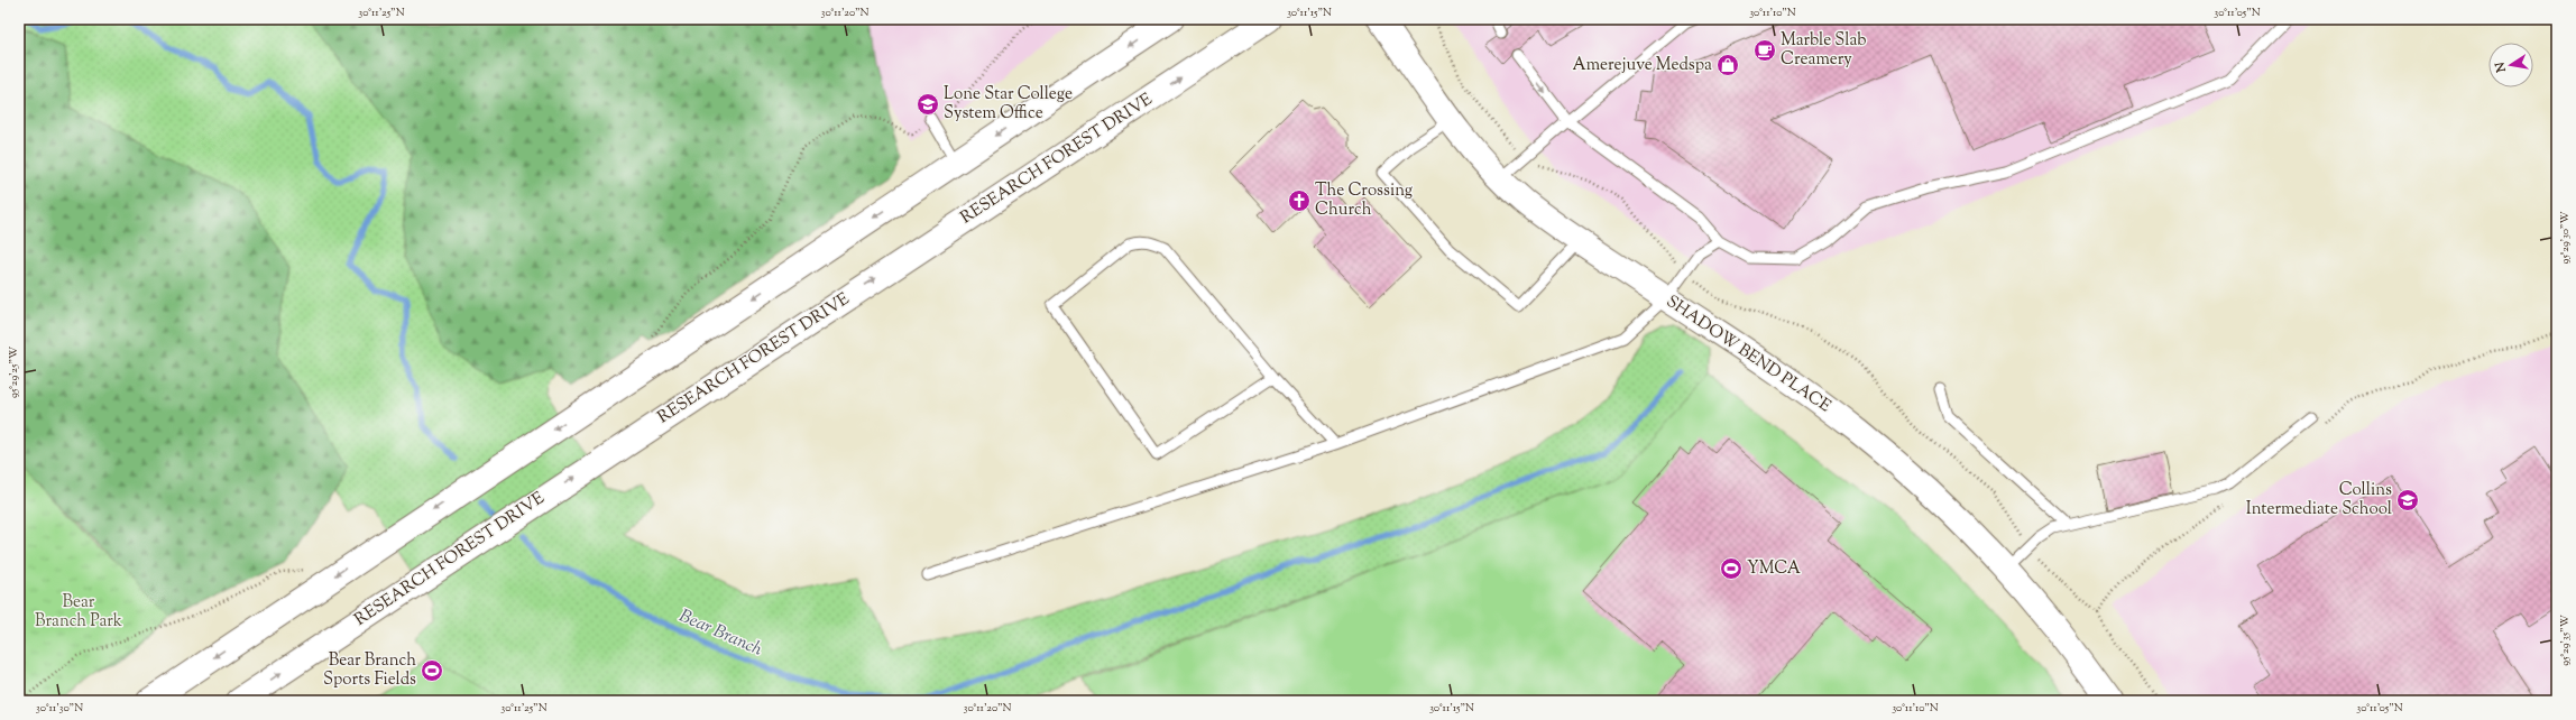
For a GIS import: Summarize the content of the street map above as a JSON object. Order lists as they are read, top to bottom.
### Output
{
  "streets": {
    "main road": ["RESEARCH FOREST DRIVE", "SHADOW BEND PLACE"]
  },
  "water": ["Bear Branch"],
  "parks": ["Bear Branch Park"],
  "places": {
    "cafe": ["Marble Slab Creamery"],
    "shop": ["Amerejuve Medspa"],
    "school or university": ["Lone Star College System Office", "Collins Intermediate School"],
    "church": ["The Crossing Church"],
    "sports": ["YMCA", "Bear Branch Sports Fields"]
  },
  "north": "left",
  "coordinates": [
    "30°11'25\"N",
    "30°11'20\"N",
    "30°11'15\"N",
    "30°11'10\"N",
    "30°11'05\"N",
    "95°29'30\"W",
    "95°29'25\"W",
    "95°29'35\"W",
    "30°11'30\"N"
  ]
}
